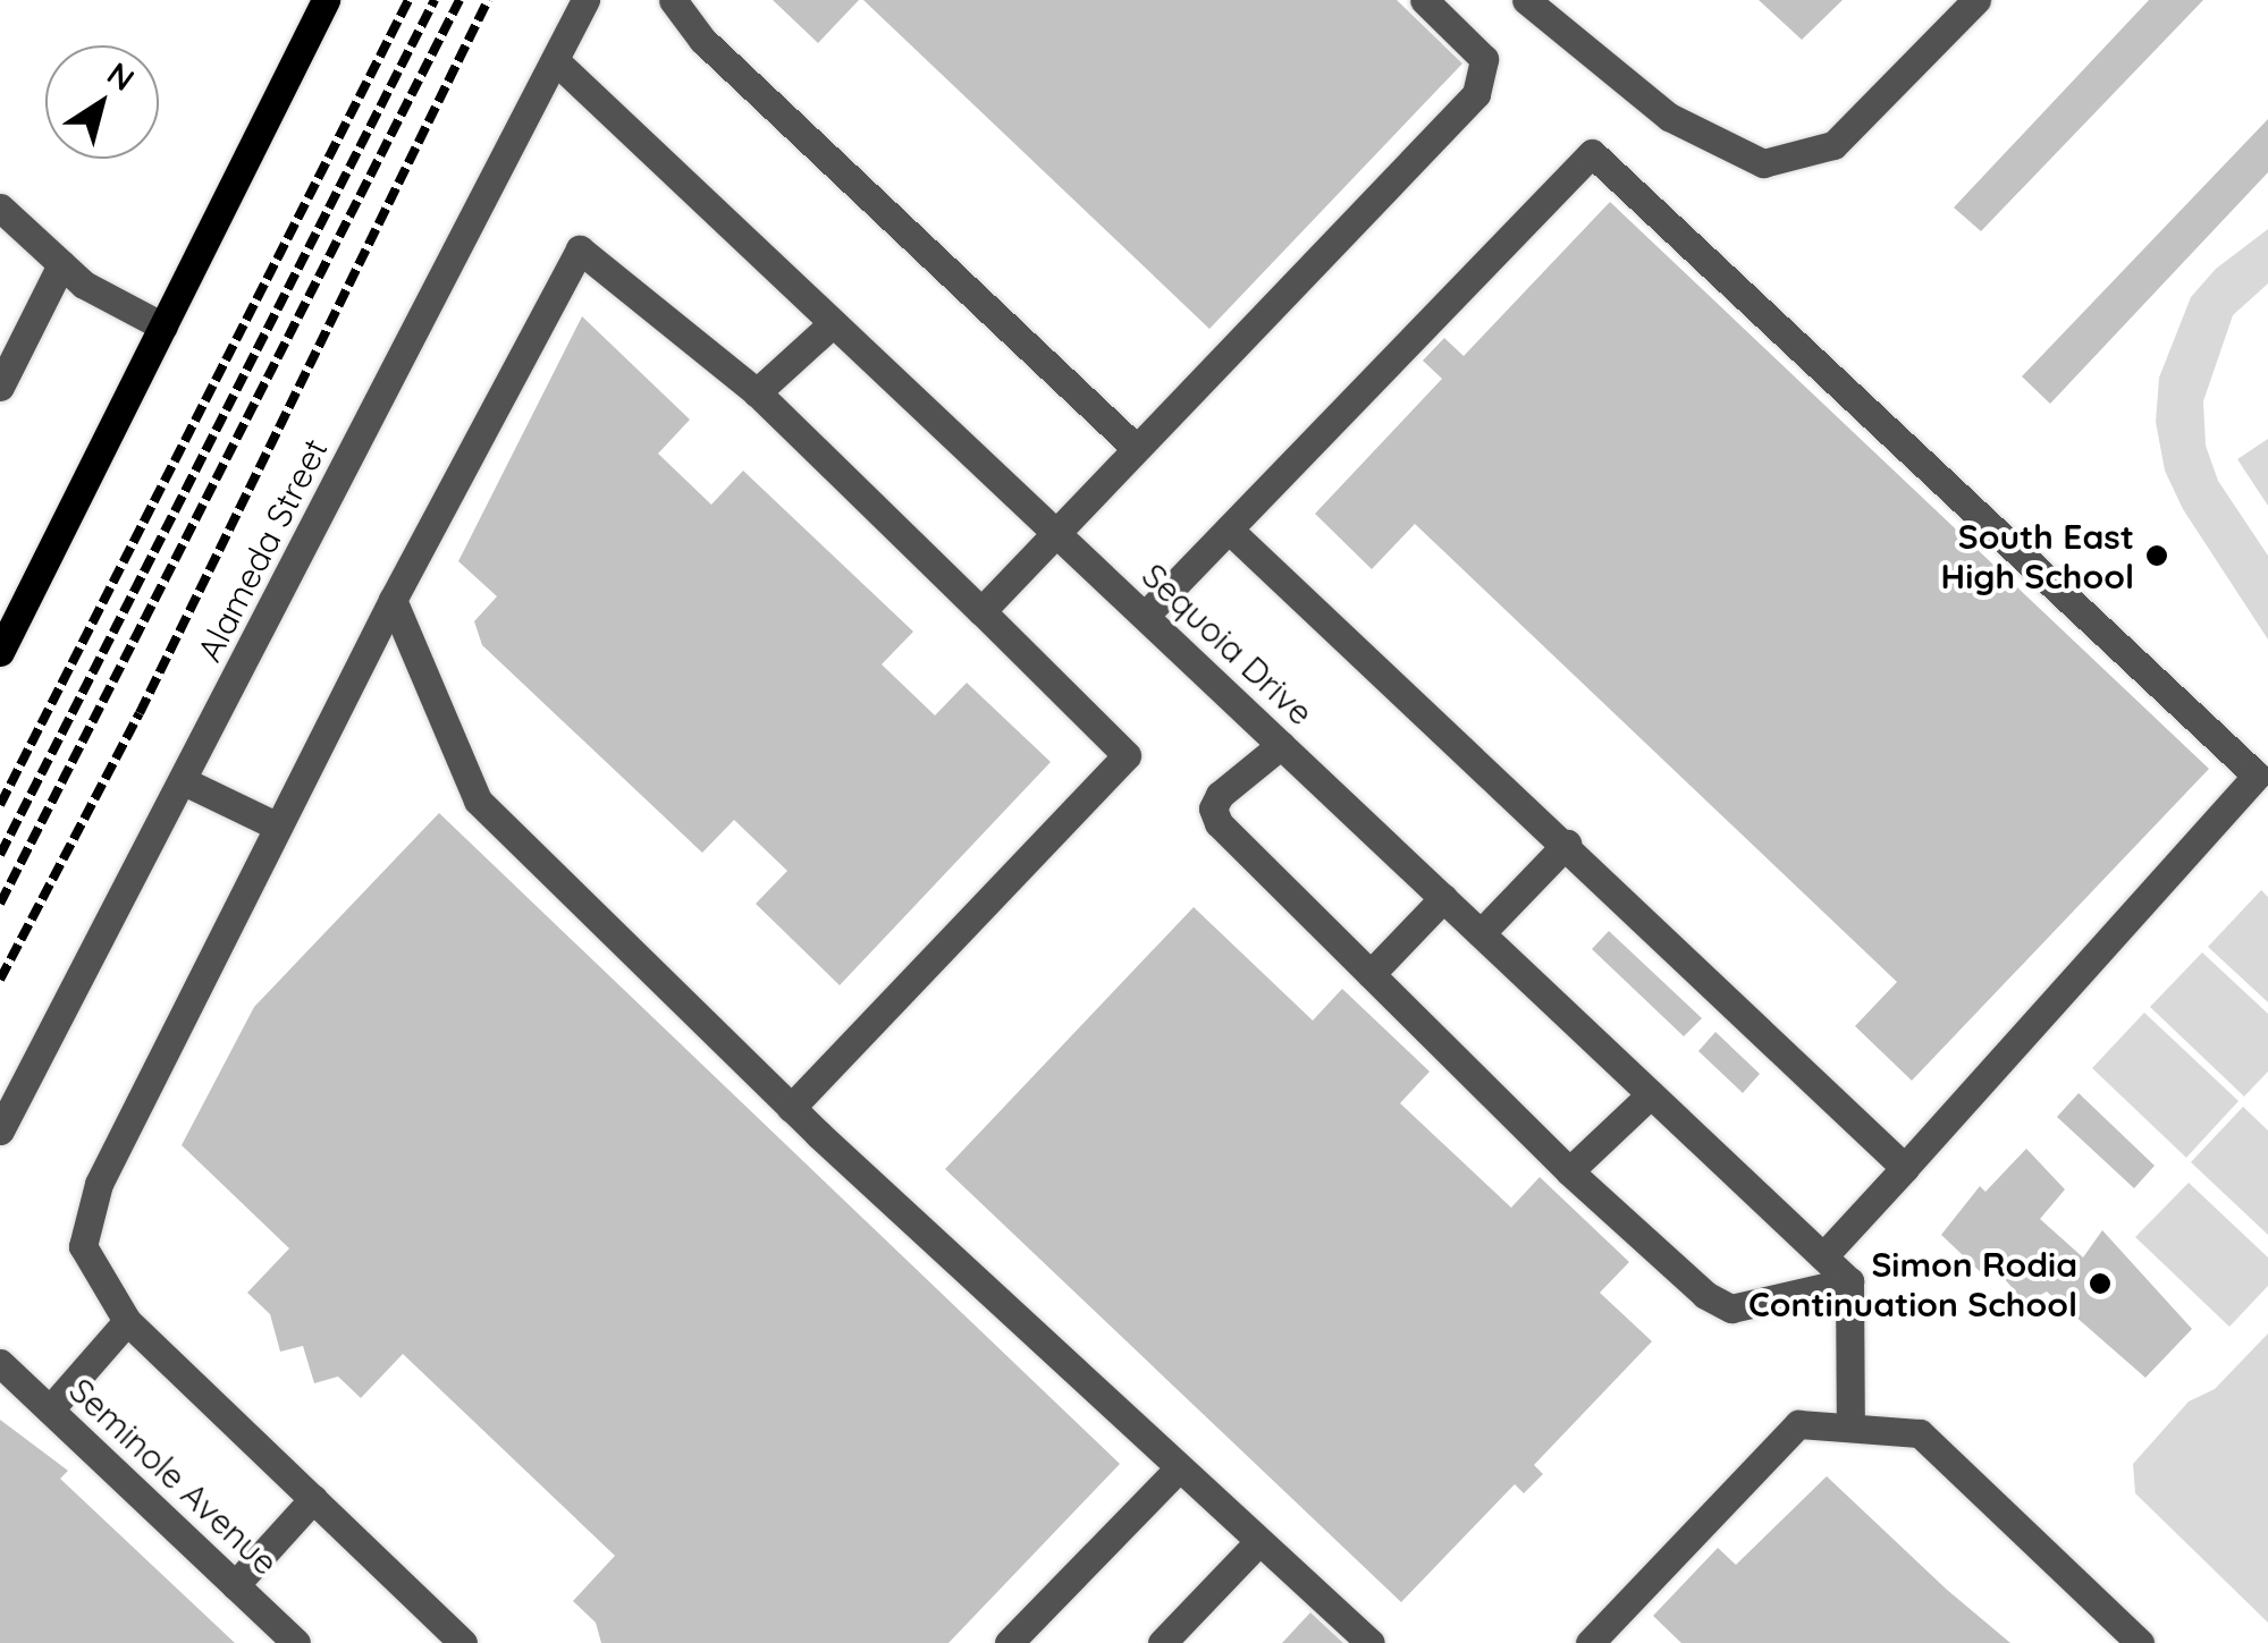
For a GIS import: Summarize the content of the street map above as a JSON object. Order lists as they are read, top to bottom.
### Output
{
  "streets": {
    "street": ["Alameda Street", "Sequoia Drive", "Seminole Avenue"]
  },
  "crossings": [
    ["Alameda Street", "Sequoia Drive"]
  ],
  "places": ["South East High School", "Simon Rodia Continuation School"],
  "north": "top right"
}
